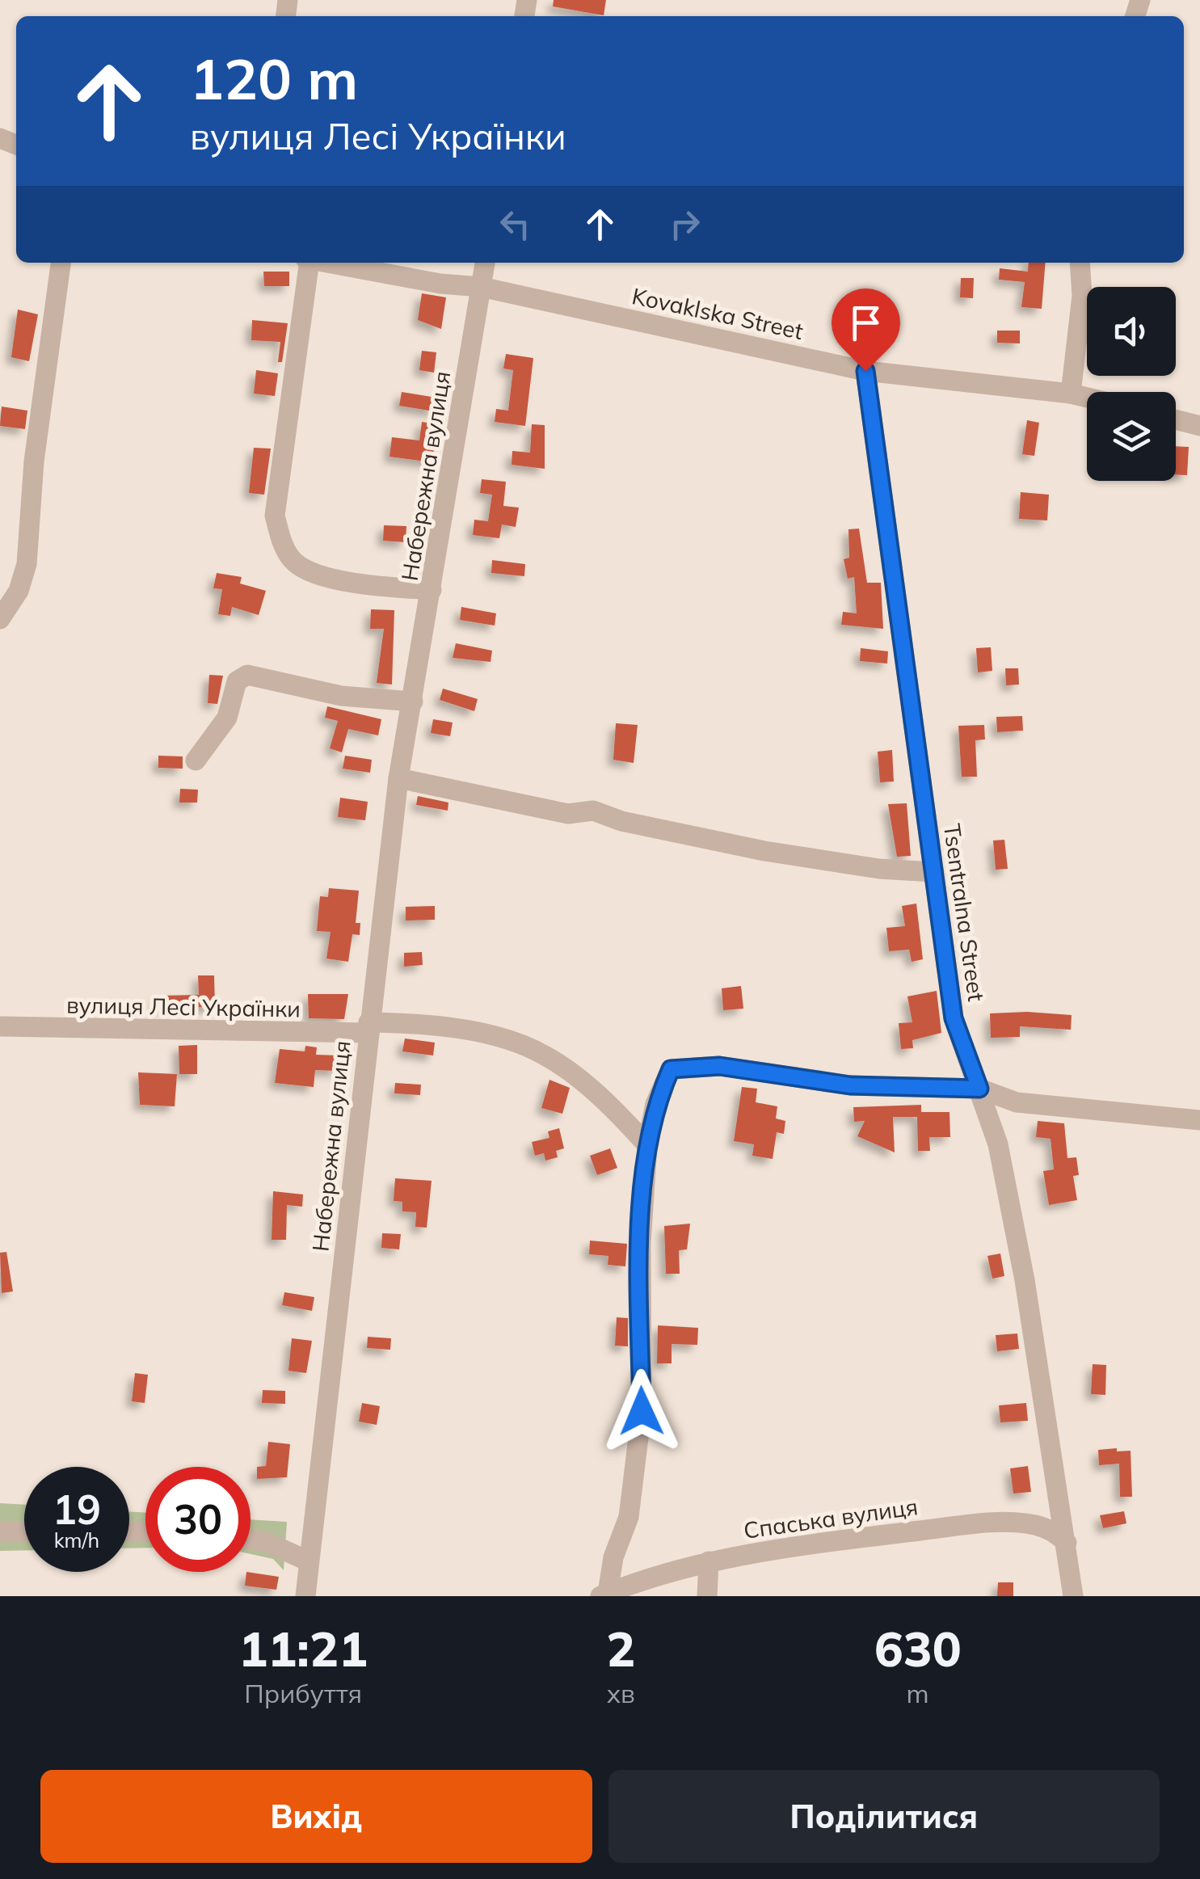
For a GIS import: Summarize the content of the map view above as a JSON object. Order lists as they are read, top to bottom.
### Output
{
  "streets": {
    "street": [
      "Kovaklska Street",
      "Набережна вулиця",
      "Tsentralna Street",
      "вулиця Лесі Українки",
      "Спаська вулиця"
    ]
  },
  "crossings": [
    ["Kovaklska Street", "Набережна вулиця"],
    ["Kovaklska Street", "Tsentralna Street"],
    ["Набережна вулиця", "вулиця Лесі Українки"],
    ["Tsentralna Street", "Спаська вулиця"]
  ],
  "page": {
    "turn": ["120 m", "вулиця Лесі Українки"],
    "speed": "19 km/h",
    "limit": "30",
    "eta": [
      "11:21",
      "Прибуття",
      "2",
      "хв",
      "630",
      "m"
    ],
    "buttons": ["Вихід", "Поділитися"]
  }
}
